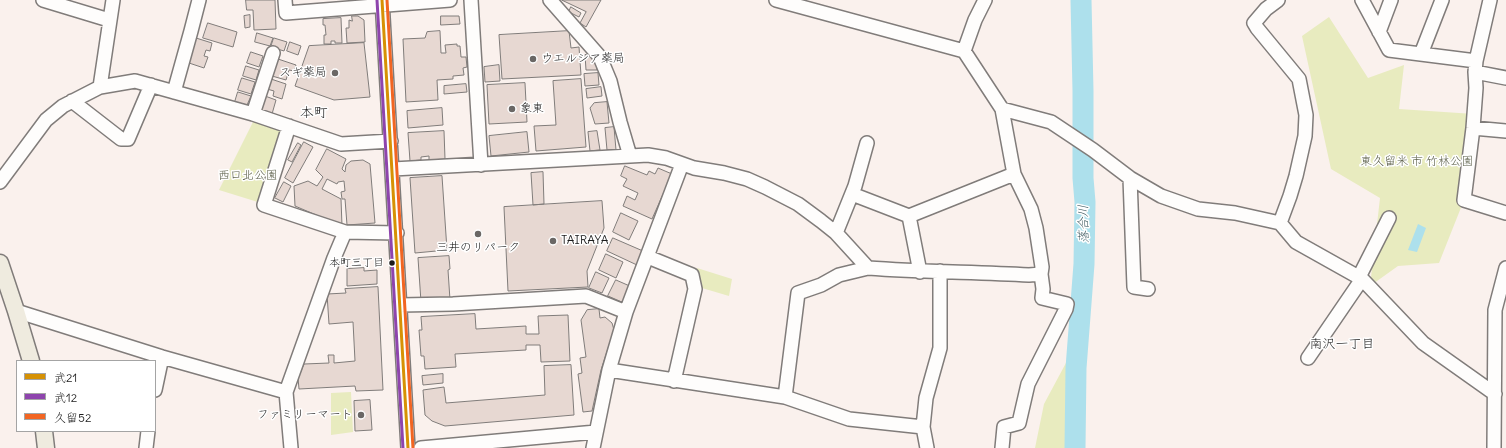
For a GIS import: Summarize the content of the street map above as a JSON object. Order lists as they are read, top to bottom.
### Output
{
  "districts": ["本町", "南沢一丁目"],
  "water": ["落合川"],
  "parks": ["東久留米 市 竹林公園", "西口北公園"],
  "places": [
    "ウエルシア薬局",
    "スギ薬局",
    "象東",
    "三井のリパーク",
    "TAIRAYA",
    "本町三丁目",
    "ファミリーマート"
  ],
  "lines": ["transit line 武21", "transit line 武12", "transit line 久留52"],
  "legend": ["武21", "武12", "久留52"]
}
